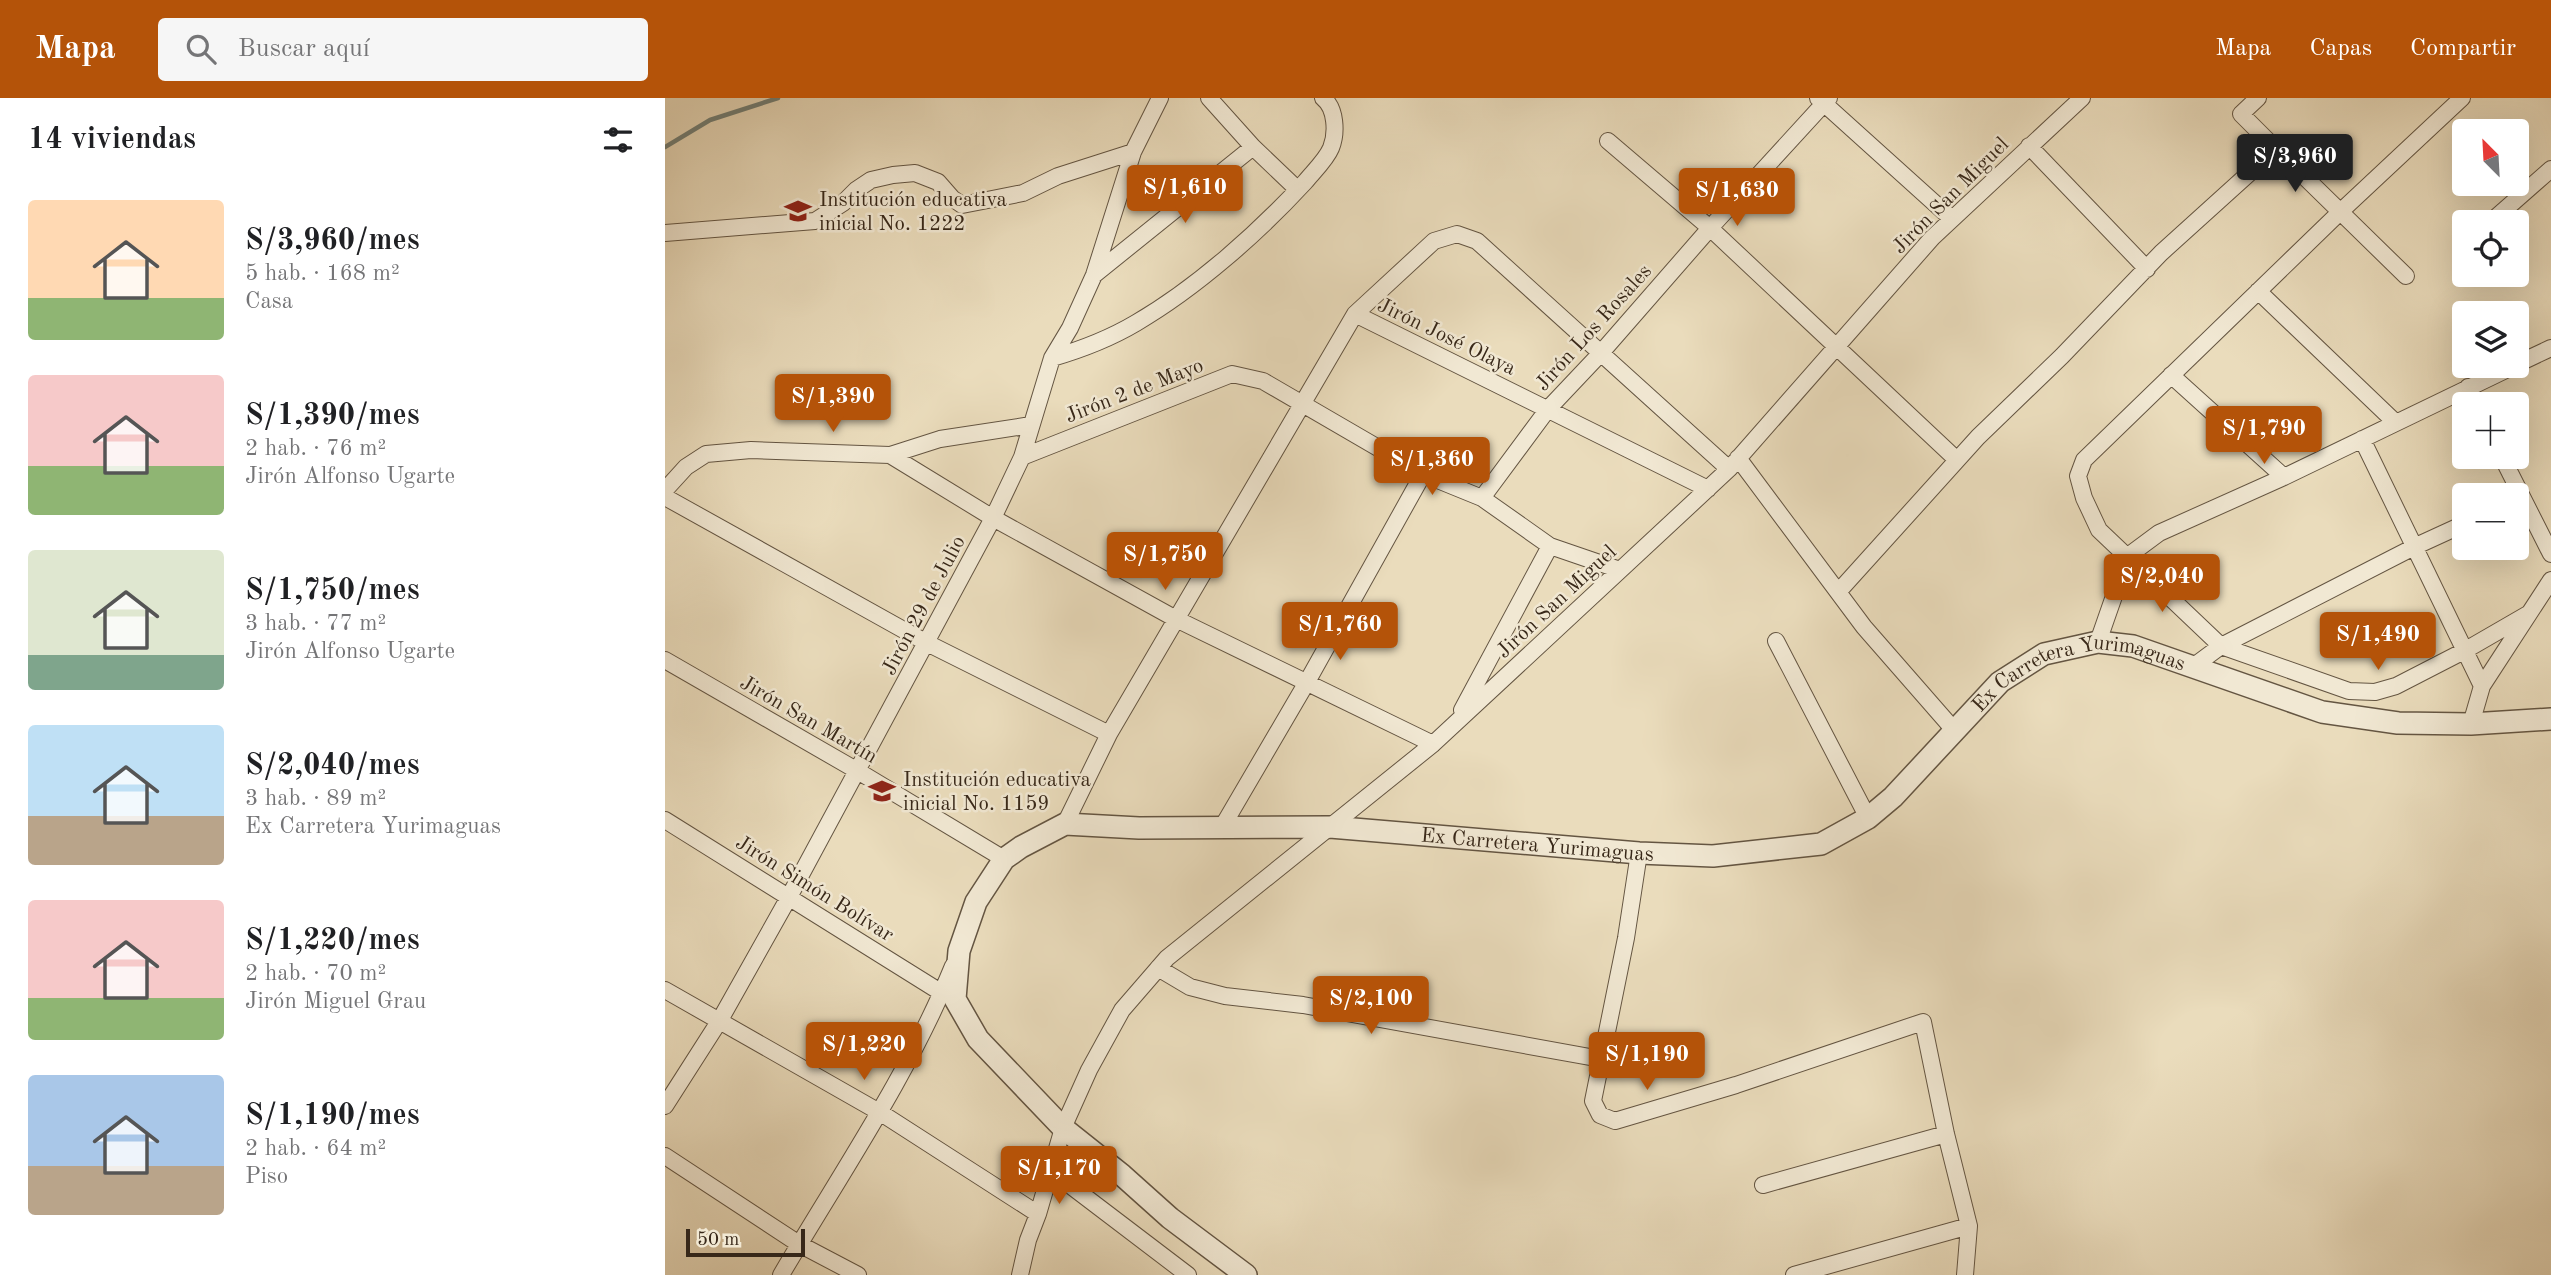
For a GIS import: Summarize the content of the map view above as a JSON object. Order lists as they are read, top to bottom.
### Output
{
  "streets": {
    "street": [
      "Jirón San Miguel",
      "Jirón Los Rosales",
      "Jirón José Olaya",
      "Jirón 2 de Mayo",
      "Jirón 29 de Julio",
      "Ex Carretera Yurimaguas",
      "Jirón San Martín",
      "Jirón Simón Bolívar"
    ]
  },
  "crossings": [
    ["Jirón San Miguel", "Jirón José Olaya"],
    ["Jirón San Miguel", "Jirón 2 de Mayo"],
    ["Jirón San Miguel", "Ex Carretera Yurimaguas"],
    ["Jirón Los Rosales", "Jirón José Olaya"],
    ["Jirón Los Rosales", "Jirón 2 de Mayo"],
    ["Jirón 2 de Mayo", "Jirón 29 de Julio"],
    ["Jirón 29 de Julio", "Jirón San Martín"],
    ["Jirón 29 de Julio", "Jirón Simón Bolívar"]
  ],
  "places": {
    "school or university": ["Institución educativa inicial No. 1222", "Institución educativa inicial No. 1159"]
  },
  "scale_bar": "50 m",
  "north": "top left",
  "page": {
    "header": "Mapa",
    "search": "Buscar aquí",
    "nav": ["Mapa", "Capas", "Compartir"],
    "heading": "14 viviendas",
    "map_buttons": ["+", "−"],
    "price": [
      "S/3,960",
      "S/1,610",
      "S/1,630",
      "S/1,390",
      "S/1,790",
      "S/1,360",
      "S/1,750",
      "S/2,040",
      "S/1,760",
      "S/1,490",
      "S/2,100",
      "S/1,220",
      "S/1,190",
      "S/1,170"
    ],
    "list": [
      {
        "name": "S/3,960/mes",
        "note": "5 hab. · 168 m² · Casa"
      },
      {
        "name": "S/1,390/mes",
        "note": "2 hab. · 76 m² · Jirón Alfonso Ugarte"
      },
      {
        "name": "S/1,750/mes",
        "note": "3 hab. · 77 m² · Jirón Alfonso Ugarte"
      },
      {
        "name": "S/2,040/mes",
        "note": "3 hab. · 89 m² · Ex Carretera Yurimaguas"
      },
      {
        "name": "S/1,220/mes",
        "note": "2 hab. · 70 m² · Jirón Miguel Grau"
      },
      {
        "name": "S/1,190/mes",
        "note": "2 hab. · 64 m² · Piso"
      }
    ],
    "scale": "50 m"
  }
}
